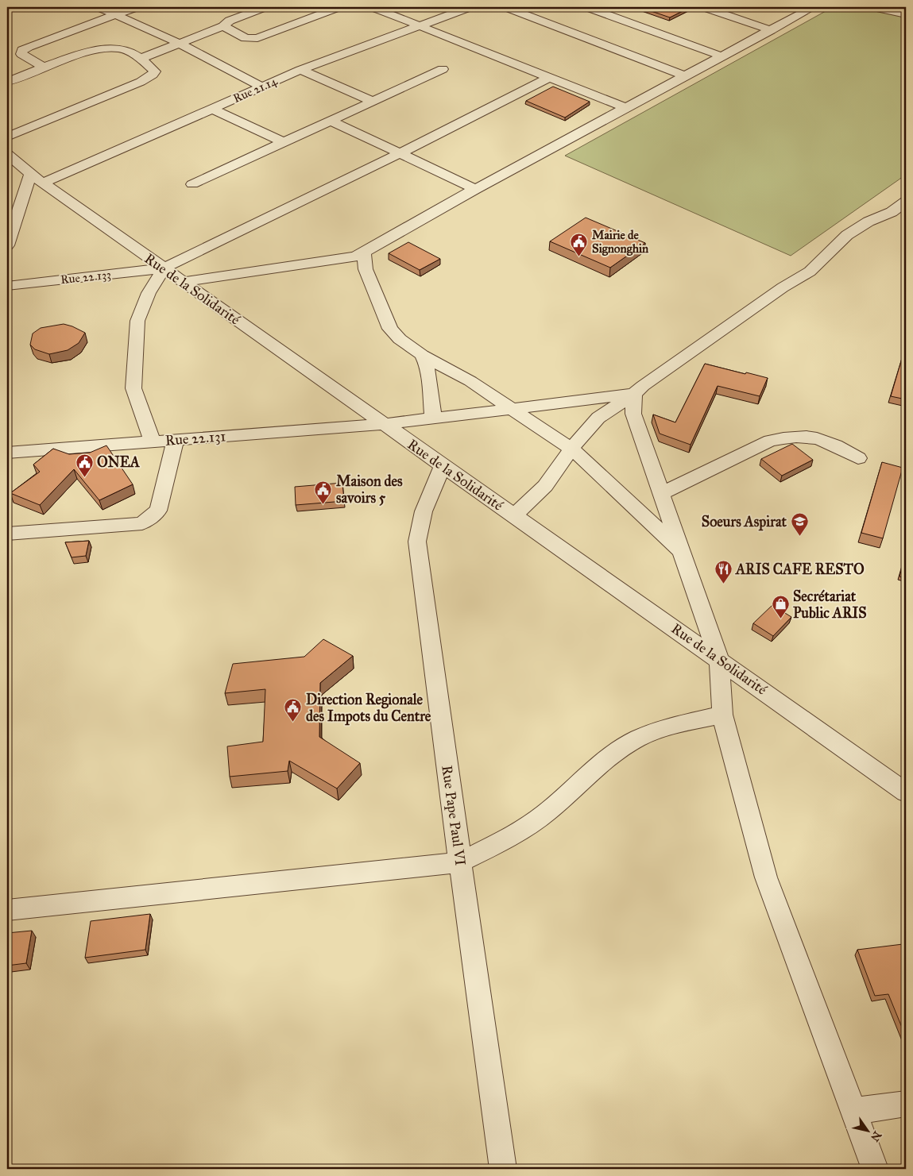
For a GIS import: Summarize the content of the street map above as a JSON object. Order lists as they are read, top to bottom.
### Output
{
  "streets": {
    "street": [
      "Rue 21.14",
      "Rue 22.133",
      "Rue de la Solidarité",
      "Rue 22.131",
      "Rue Pape Paul VI"
    ]
  },
  "crossings": [
    ["Rue 21.14", "Rue de la Solidarité"],
    ["Rue 22.133", "Rue de la Solidarité"],
    ["Rue de la Solidarité", "Rue 22.131"],
    ["Rue de la Solidarité", "Rue Pape Paul VI"]
  ],
  "places": {
    "public building": [
      "Mairie de Signonghin",
      "ONEA",
      "Maison des savoirs 5",
      "Direction Regionale des Impots du Centre"
    ],
    "school or university": ["Soeurs Aspirat"],
    "restaurant": ["ARIS CAFE RESTO"],
    "shop": ["Secrétariat Public ARIS"]
  },
  "north": "bottom right"
}
